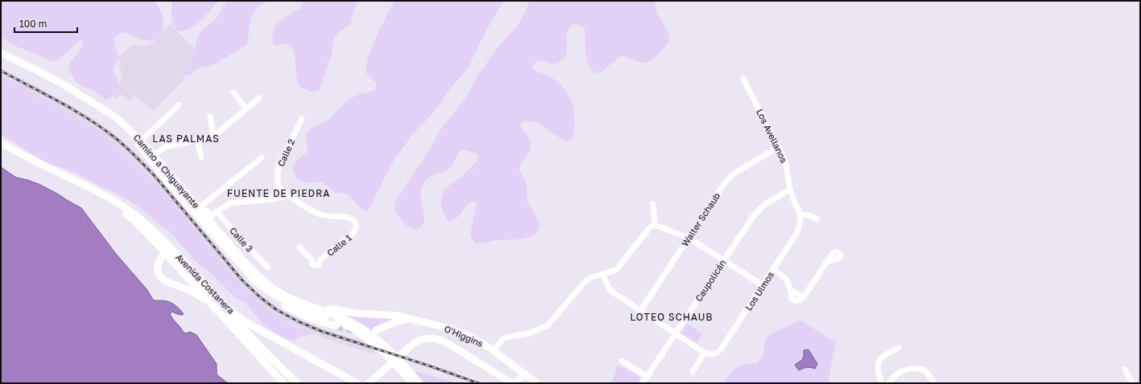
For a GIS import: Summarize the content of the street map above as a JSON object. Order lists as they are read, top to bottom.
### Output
{
  "streets": {
    "main road": ["Camino a Chiguayante", "Avenida Costanera", "O'Higgins"],
    "street": [
      "Los Avellanos",
      "Calle 2",
      "Walter Schaub",
      "Calle 3",
      "Calle 1",
      "Caupolicán",
      "Los Ulmos"
    ]
  },
  "crossings": [
    ["Los Avellanos", "Walter Schaub"],
    ["Los Avellanos", "Caupolicán"],
    ["Los Avellanos", "Los Ulmos"],
    ["Camino a Chiguayante", "O'Higgins"]
  ],
  "districts": ["LAS PALMAS", "FUENTE DE PIEDRA", "LOTEO SCHAUB"],
  "scale_bar": "100 m"
}
